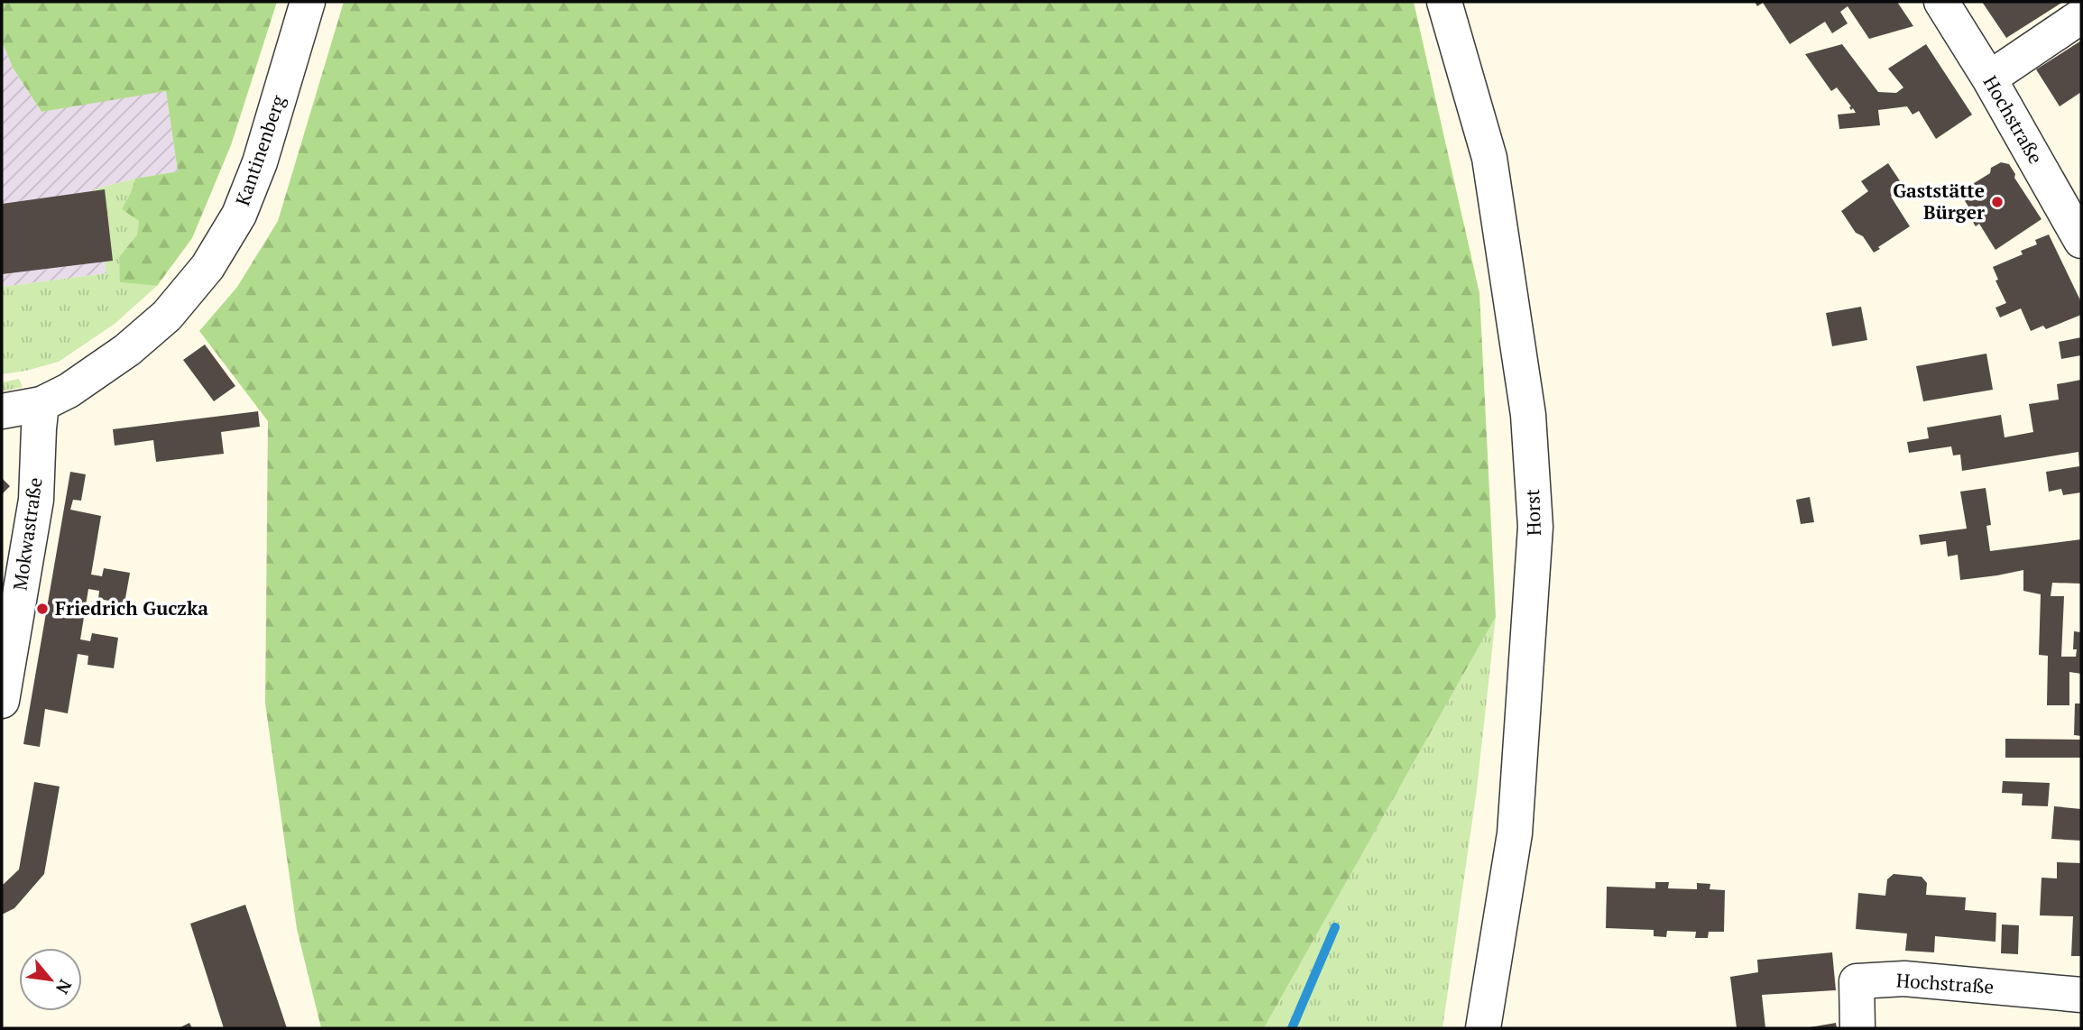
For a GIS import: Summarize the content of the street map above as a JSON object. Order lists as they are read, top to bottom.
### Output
{
  "streets": {
    "street": [
      "Hochstraße",
      "Kantinenberg",
      "Horst",
      "Mokwastraße"
    ]
  },
  "crossings": [
    ["Kantinenberg", "Mokwastraße"]
  ],
  "places": ["Gaststätte Bürger", "Friedrich Guczka"],
  "north": "bottom right"
}
